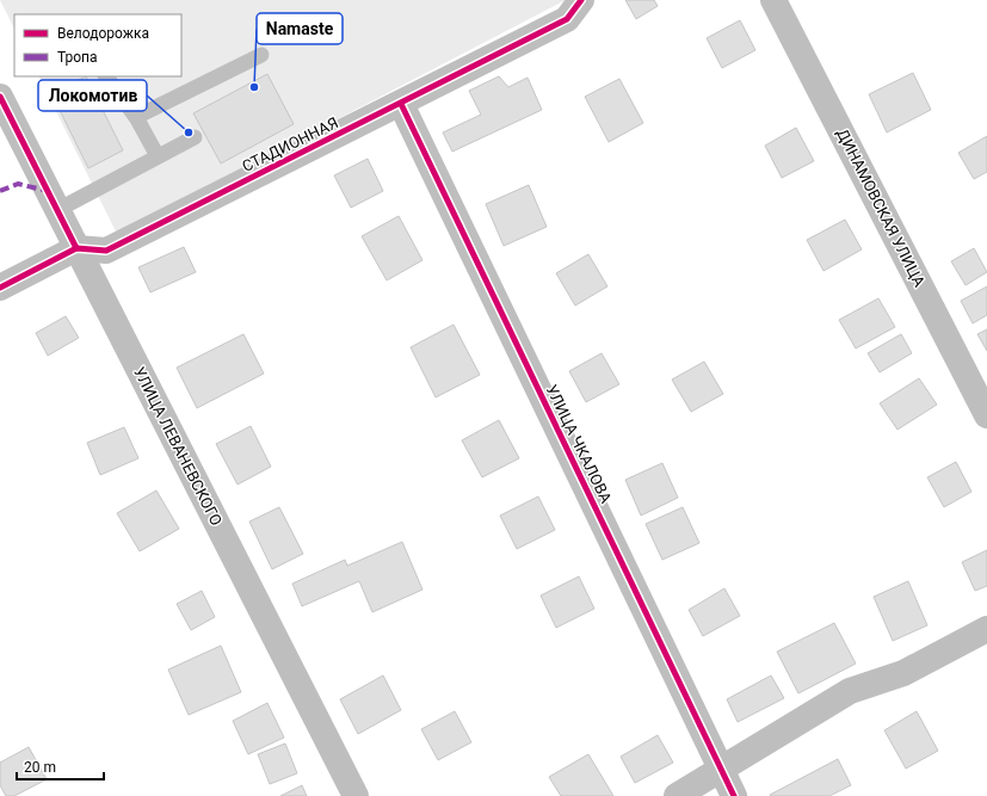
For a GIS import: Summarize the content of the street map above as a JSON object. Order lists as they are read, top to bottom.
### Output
{
  "streets": {
    "street": [
      "СТАДИОННАЯ",
      "ДИНАМОВСКАЯ УЛИЦА",
      "УЛИЦА ЧКАЛОВА",
      "УЛИЦА ЛЕВАНЕВСКОГО"
    ]
  },
  "crossings": [
    ["СТАДИОННАЯ", "УЛИЦА ЧКАЛОВА"],
    ["СТАДИОННАЯ", "УЛИЦА ЛЕВАНЕВСКОГО"]
  ],
  "places": ["Namaste", "Локомотив"],
  "legend": ["Велодорожка", "Тропа"],
  "scale_bar": "20 m"
}
